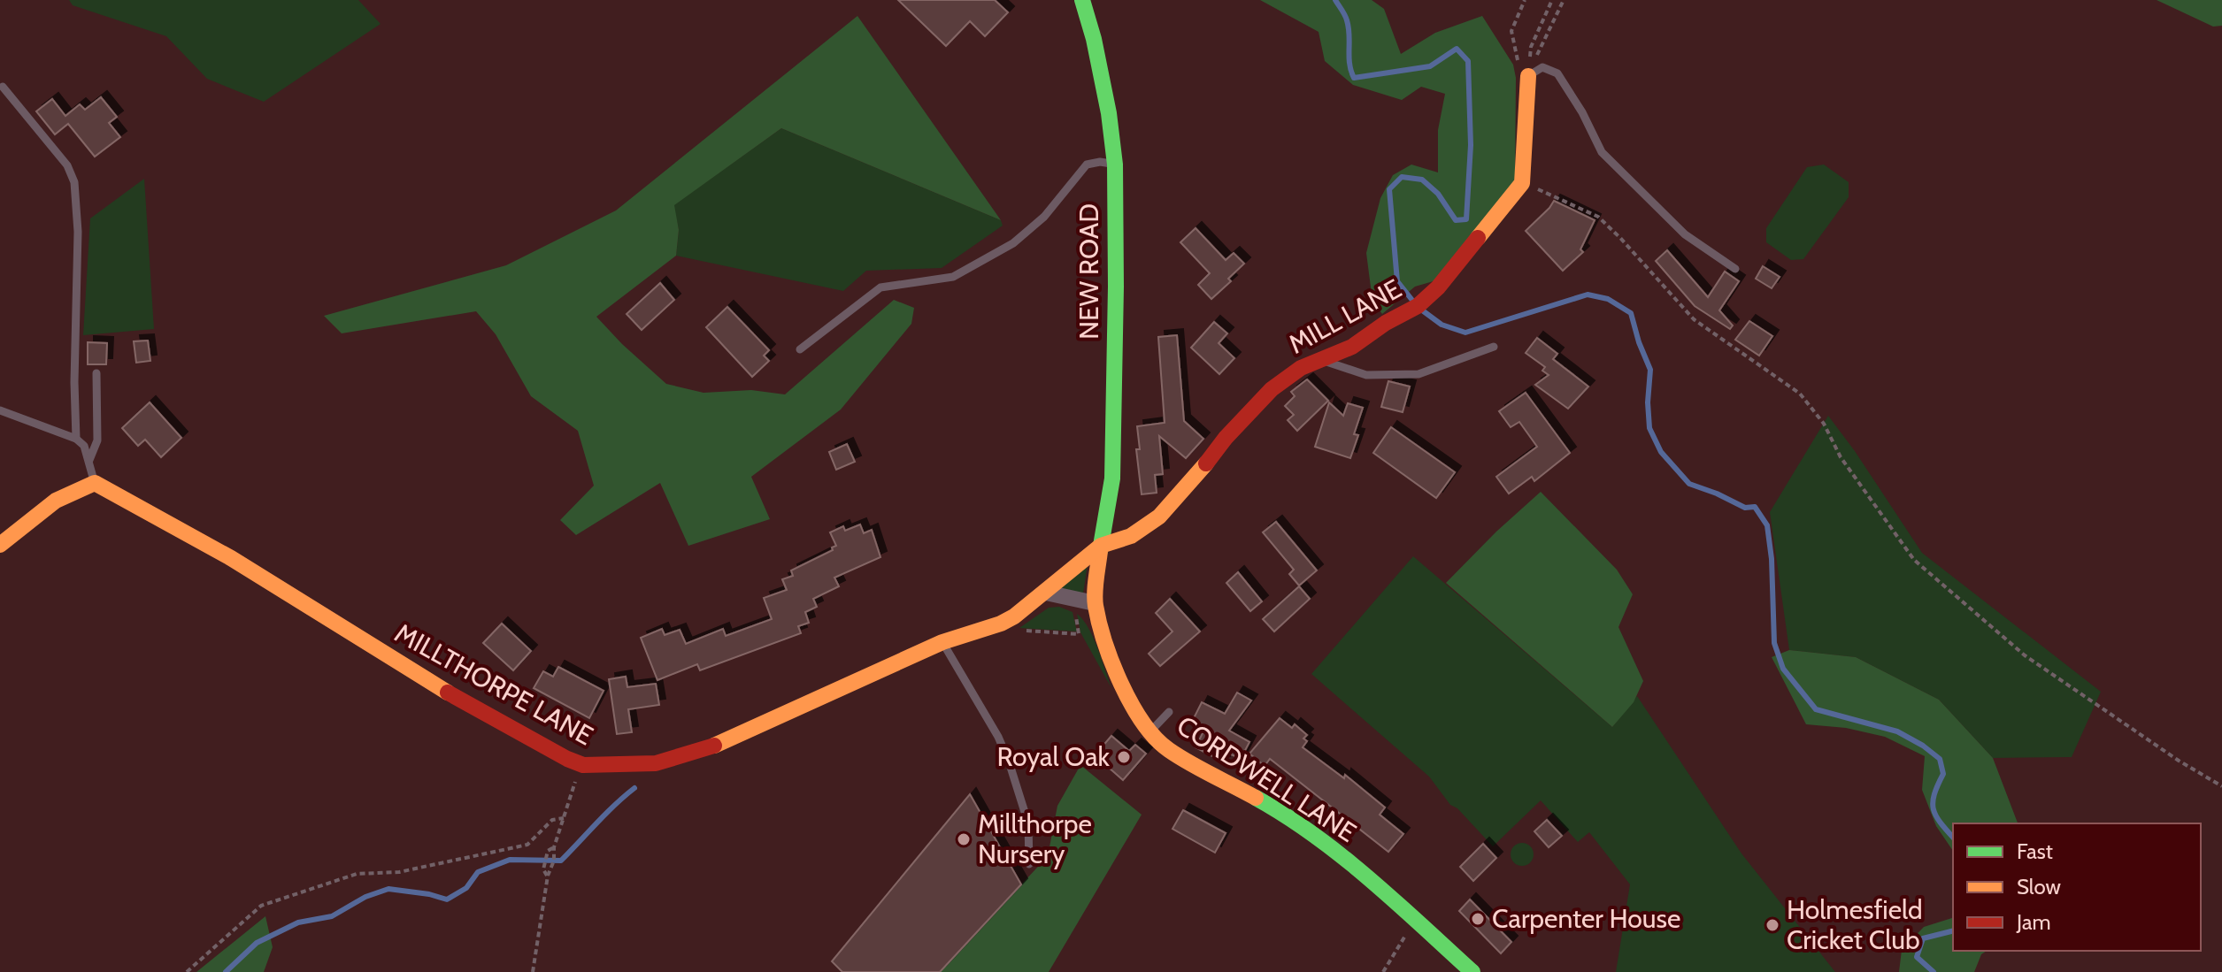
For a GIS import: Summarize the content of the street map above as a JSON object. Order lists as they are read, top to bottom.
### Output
{
  "streets": {
    "street": [
      "NEW ROAD",
      "MILL LANE",
      "MILLTHORPE LANE",
      "CORDWELL LANE"
    ]
  },
  "crossings": [
    ["NEW ROAD", "MILL LANE"],
    ["NEW ROAD", "MILLTHORPE LANE"],
    ["NEW ROAD", "CORDWELL LANE"],
    ["MILL LANE", "MILLTHORPE LANE"],
    ["MILL LANE", "CORDWELL LANE"],
    ["MILLTHORPE LANE", "CORDWELL LANE"]
  ],
  "places": [
    "Royal Oak",
    "Millthorpe Nursery",
    "Carpenter House",
    "Holmesfield Cricket Club"
  ],
  "legend": ["Fast", "Slow", "Jam"]
}
